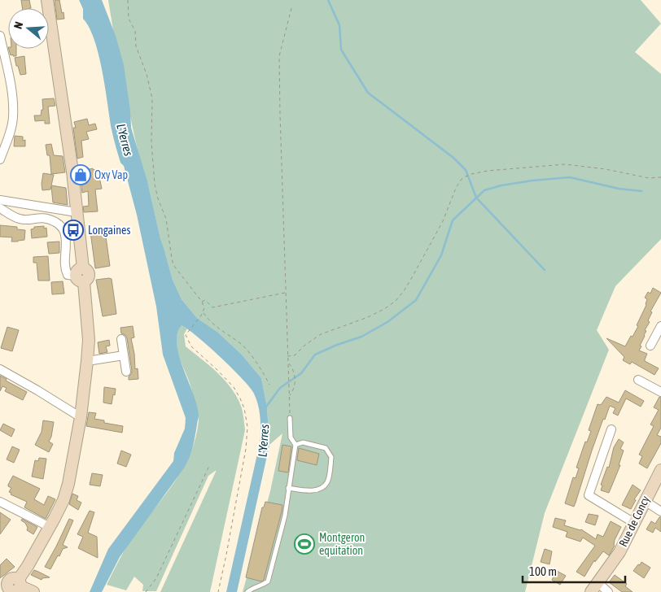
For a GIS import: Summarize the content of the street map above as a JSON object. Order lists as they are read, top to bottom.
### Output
{
  "streets": {
    "street": ["Rue de Concy"]
  },
  "water": ["L'Yerres"],
  "places": {
    "shop": ["Oxy Vap"],
    "bus stop": ["Longaines"],
    "sports": ["Montgeron equitation"]
  },
  "scale_bar": "100 m",
  "north": "left"
}
